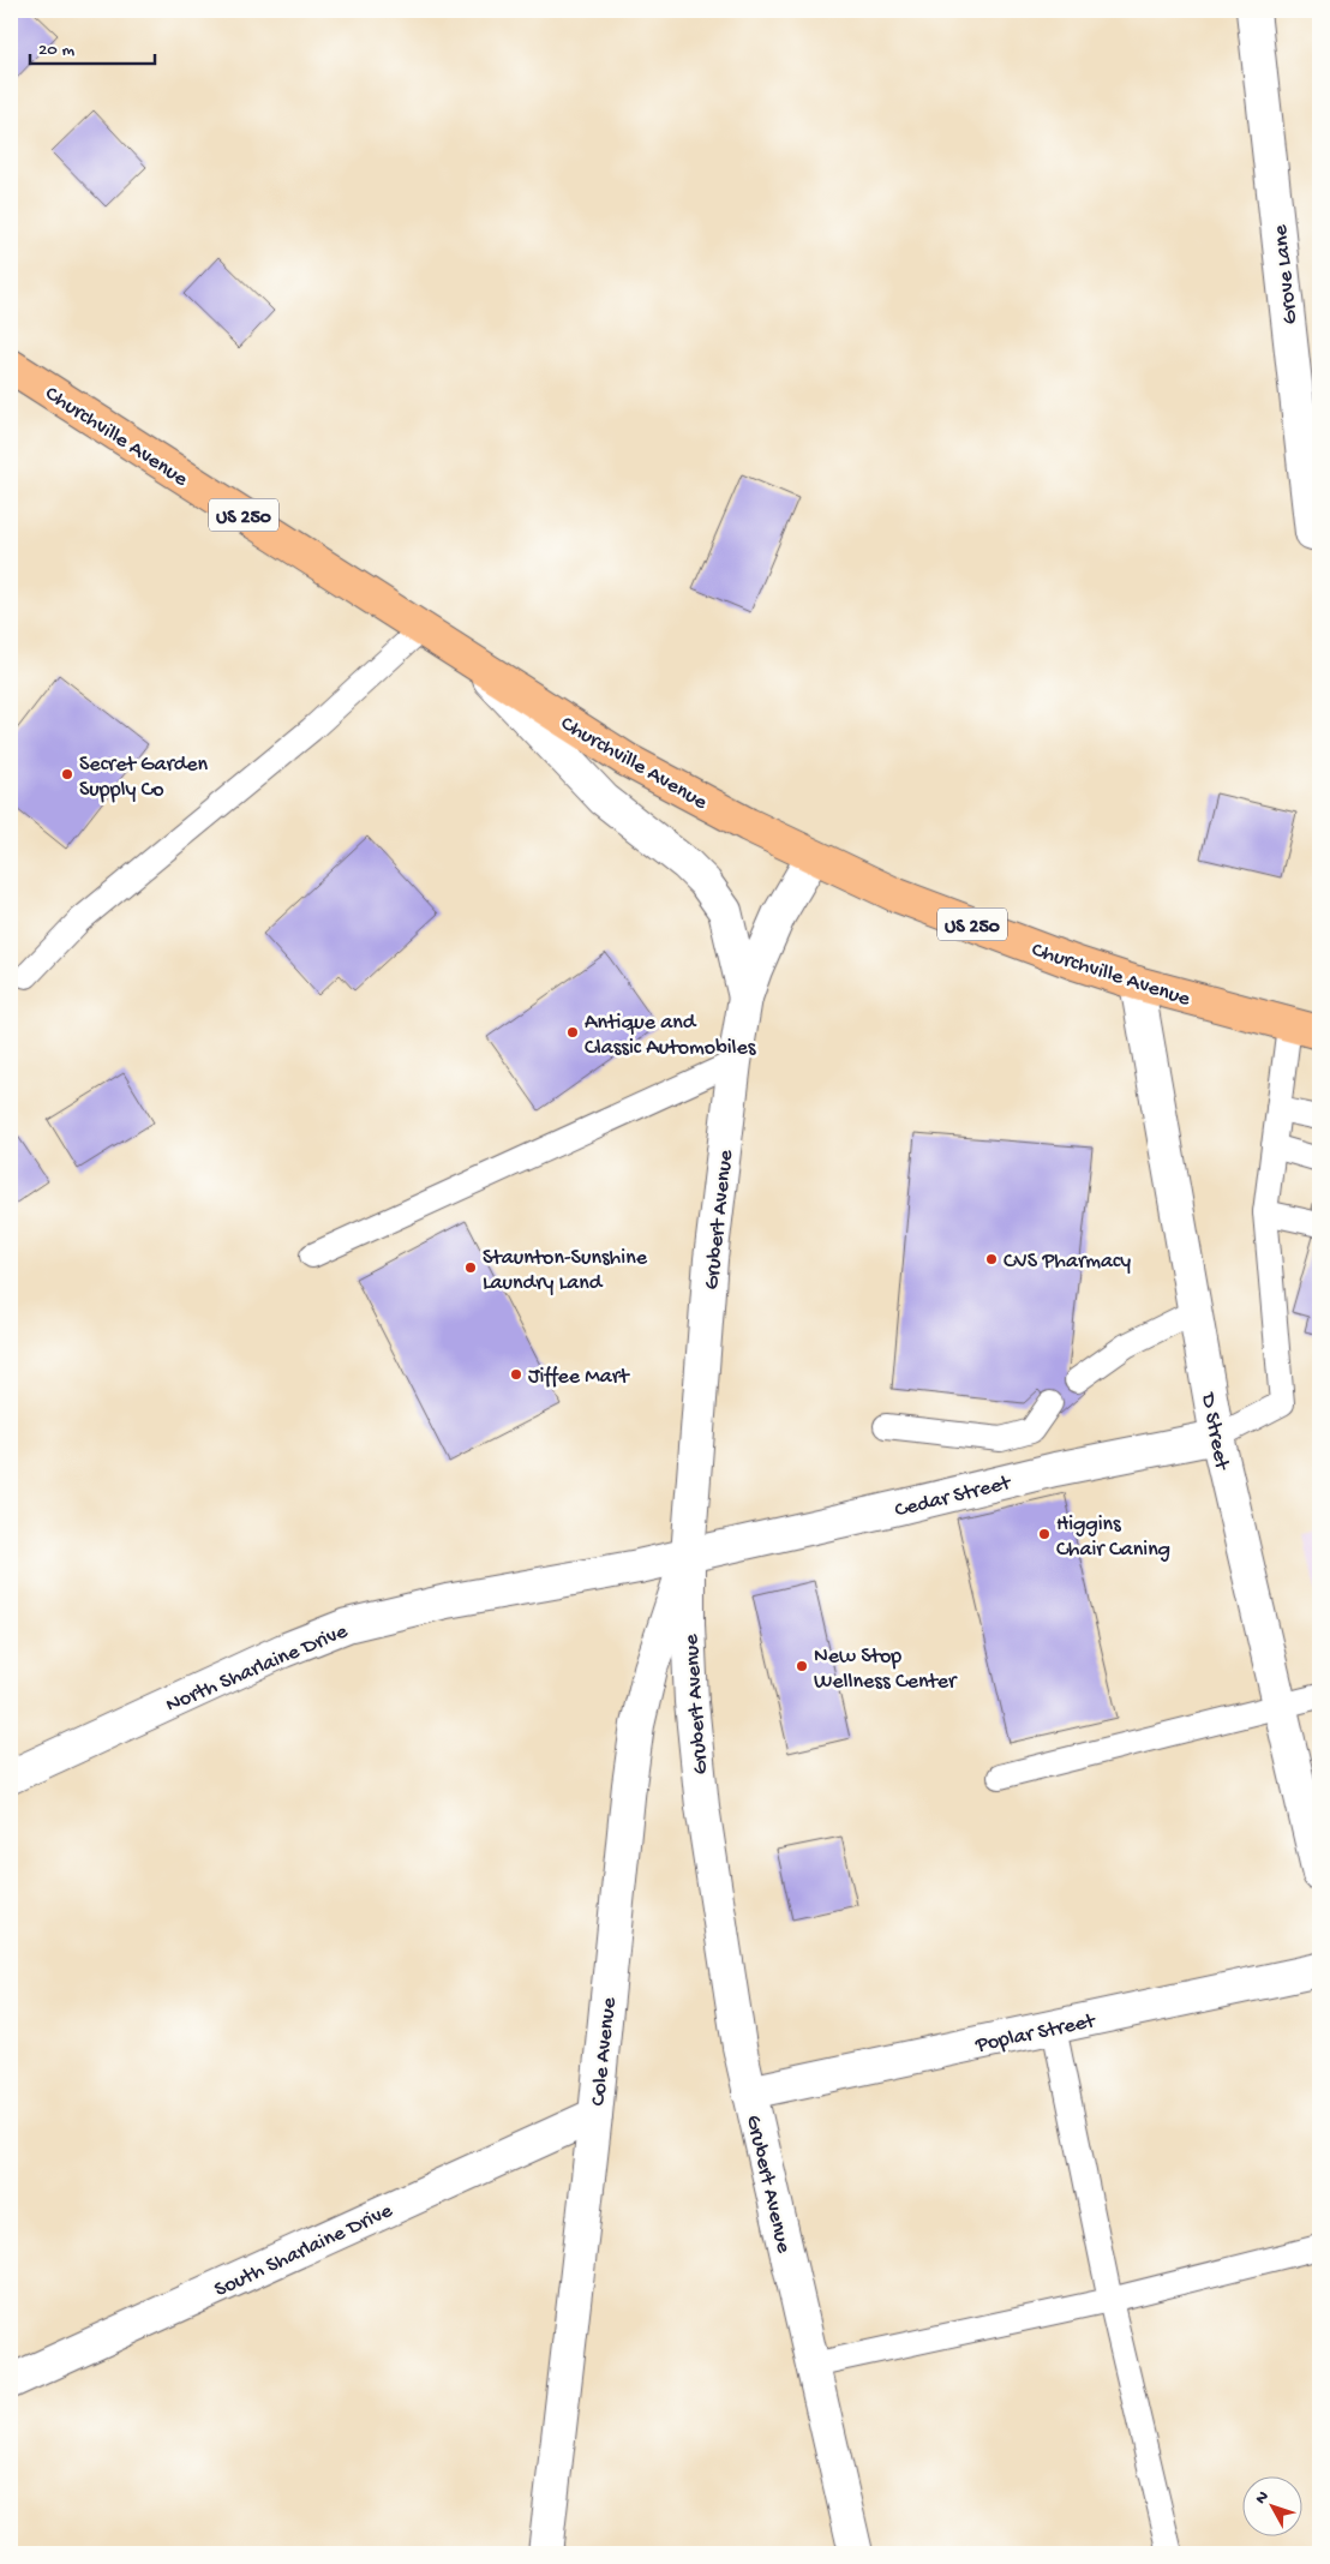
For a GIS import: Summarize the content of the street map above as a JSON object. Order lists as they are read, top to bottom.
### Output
{
  "streets": {
    "main road": ["Churchville Avenue", "US 250"],
    "street": [
      "Grove Lane",
      "Grubert Avenue",
      "D Street",
      "Cedar Street",
      "North Sharlaine Drive",
      "Poplar Street",
      "Cole Avenue",
      "South Sharlaine Drive"
    ]
  },
  "crossings": [
    ["Churchville Avenue", "Grubert Avenue"],
    ["Churchville Avenue", "D Street"],
    ["Grubert Avenue", "Cedar Street"],
    ["Grubert Avenue", "North Sharlaine Drive"],
    ["Grubert Avenue", "Poplar Street"],
    ["Grubert Avenue", "Cole Avenue"],
    ["D Street", "Cedar Street"],
    ["Cedar Street", "North Sharlaine Drive"],
    ["Cedar Street", "Cole Avenue"],
    ["North Sharlaine Drive", "Cole Avenue"],
    ["Cole Avenue", "South Sharlaine Drive"]
  ],
  "places": [
    "Secret Garden Supply Co",
    "Antique and Classic Automobiles",
    "CVS Pharmacy",
    "Staunton-Sunshine Laundry Land",
    "Jiffee Mart",
    "Higgins Chair Caning",
    "New Stop Wellness Center"
  ],
  "scale_bar": "20 m",
  "north": "top left"
}
